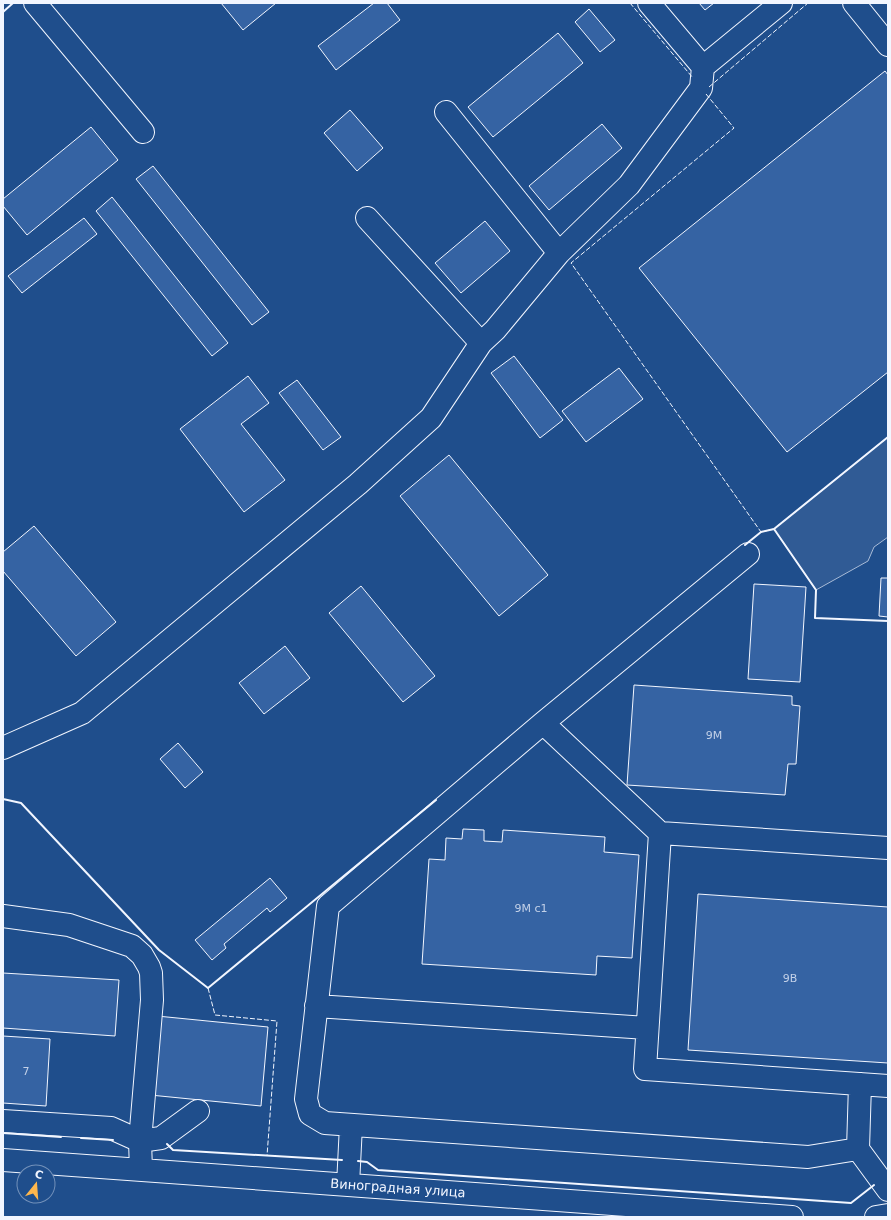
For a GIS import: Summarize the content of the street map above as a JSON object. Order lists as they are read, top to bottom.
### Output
{
  "streets": {
    "street": ["Виноградная улица"]
  },
  "house_numbers": [
    "9М",
    "9М с1",
    "9В",
    "7"
  ],
  "north": "top"
}
